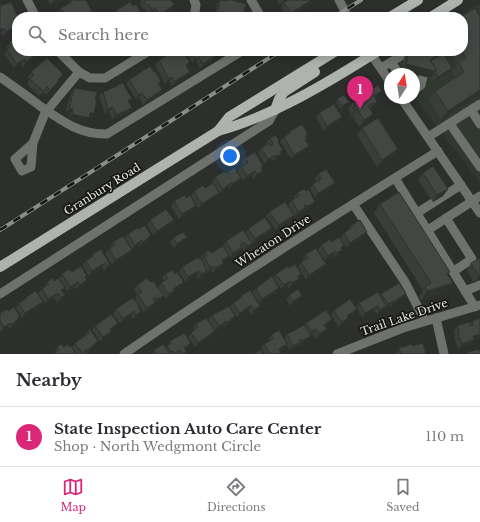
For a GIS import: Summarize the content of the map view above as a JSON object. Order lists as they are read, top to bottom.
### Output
{
  "streets": {
    "main road": ["Granbury Road"],
    "street": ["Wheaton Drive", "Trail Lake Drive"]
  },
  "north": "top",
  "page": {
    "search": "Search here",
    "pins": "1",
    "heading": "Nearby",
    "list": [
      {
        "mark": "1",
        "name": "State Inspection Auto Care Center",
        "note": "Shop · North Wedgmont Circle",
        "value": "110 m"
      }
    ],
    "nav": ["Map", "Directions", "Saved"]
  }
}
